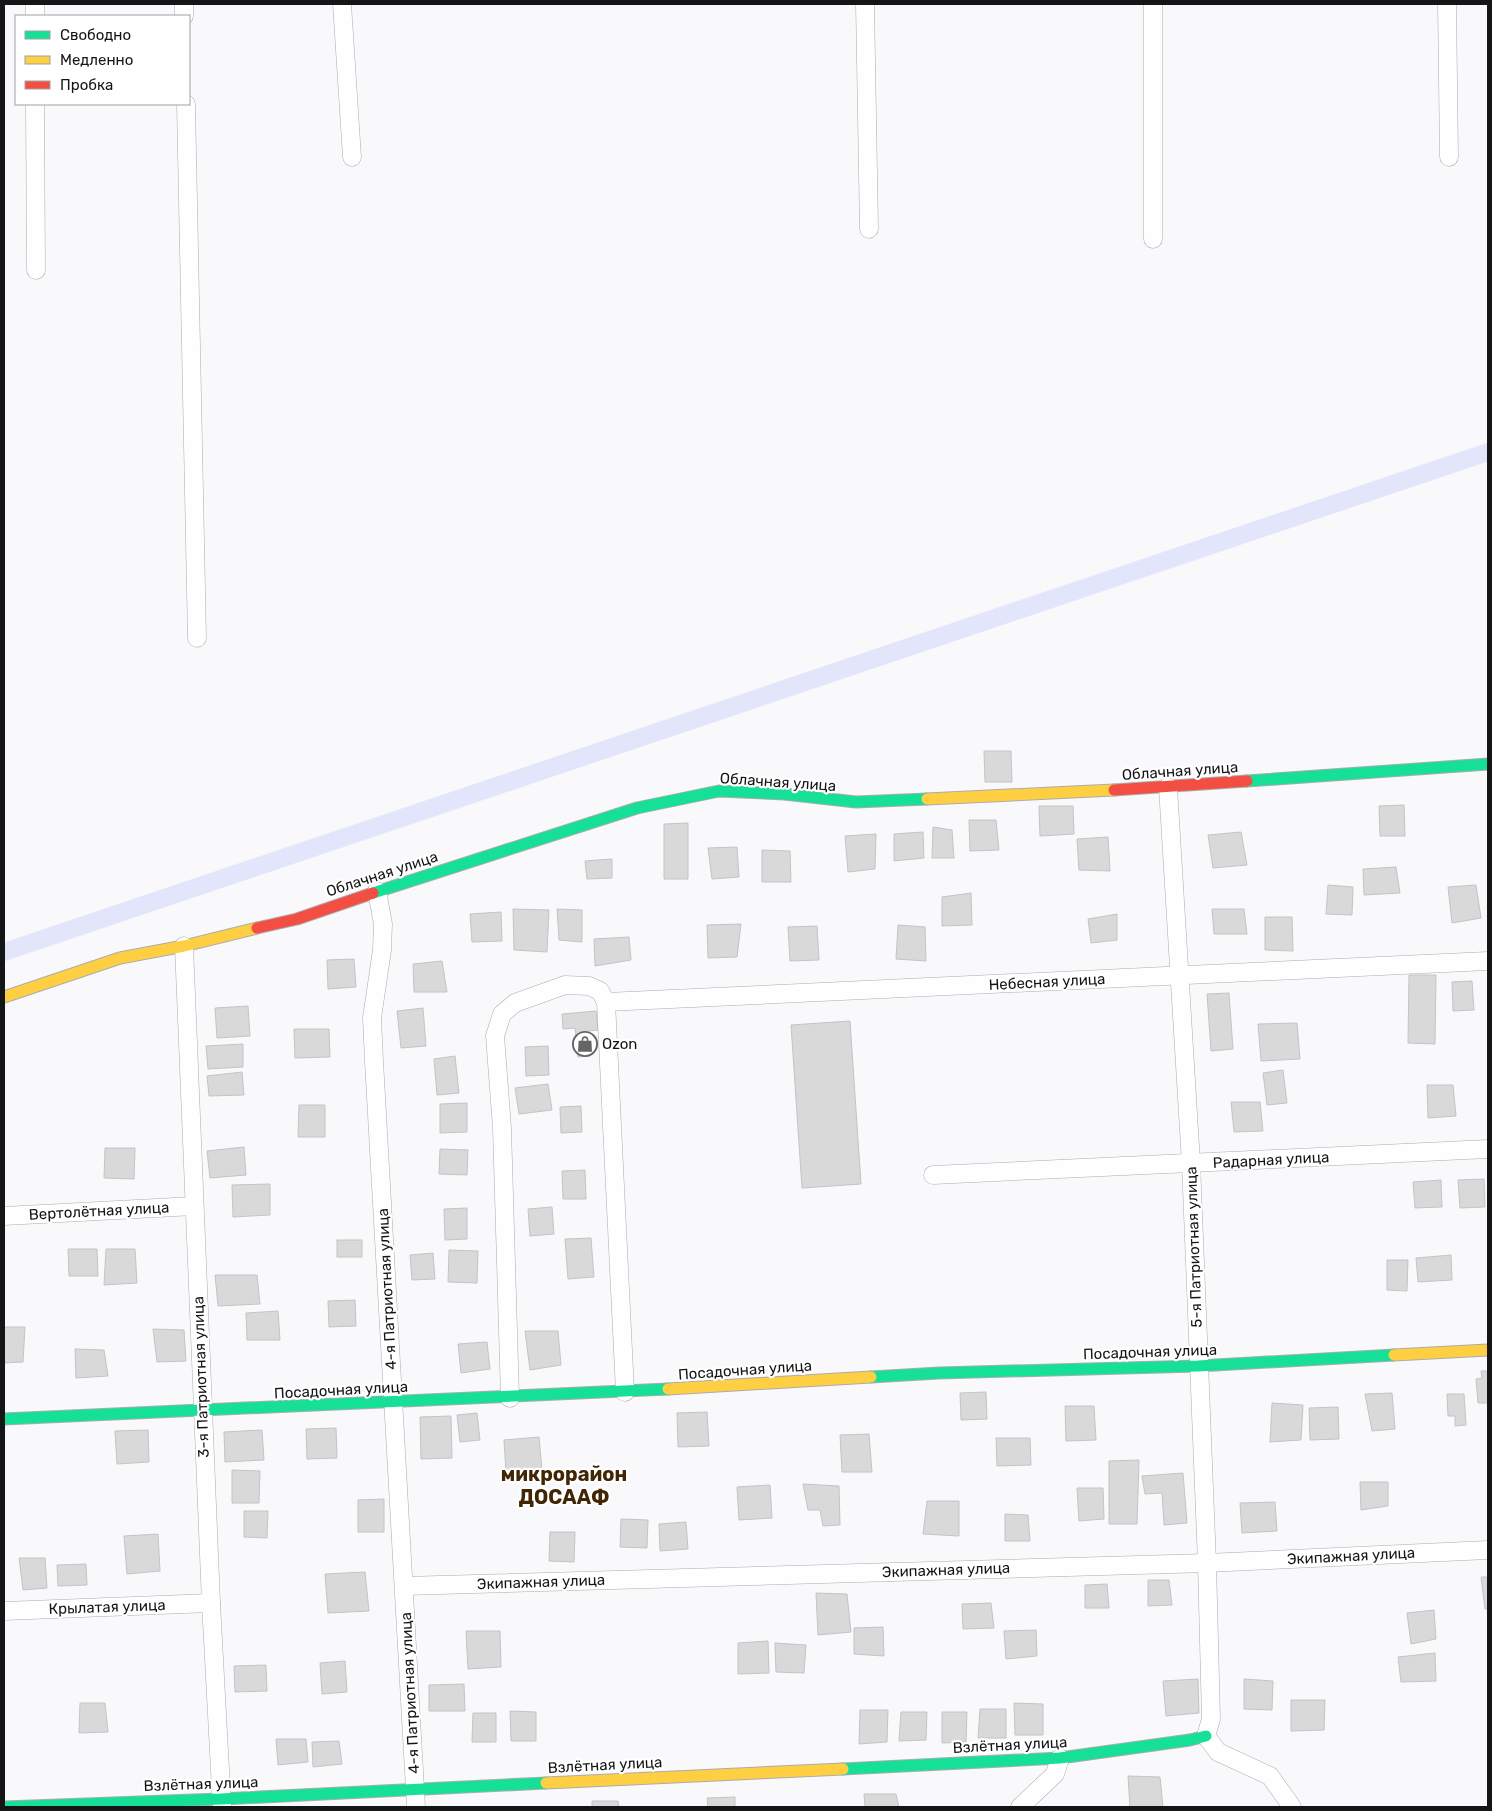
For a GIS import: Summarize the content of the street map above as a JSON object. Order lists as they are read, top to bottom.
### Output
{
  "streets": {
    "street": [
      "Облачная улица",
      "Небесная улица",
      "Радарная улица",
      "Вертолётная улица",
      "5-я Патриотная улица",
      "4-я Патриотная улица",
      "Посадочная улица",
      "3-я Патриотная улица",
      "Экипажная улица",
      "Крылатая улица",
      "Взлётная улица"
    ]
  },
  "crossings": [
    ["Облачная улица", "5-я Патриотная улица"],
    ["Облачная улица", "4-я Патриотная улица"],
    ["Облачная улица", "3-я Патриотная улица"],
    ["Небесная улица", "5-я Патриотная улица"],
    ["Радарная улица", "5-я Патриотная улица"],
    ["Вертолётная улица", "3-я Патриотная улица"],
    ["5-я Патриотная улица", "Посадочная улица"],
    ["5-я Патриотная улица", "Экипажная улица"],
    ["5-я Патриотная улица", "Взлётная улица"],
    ["4-я Патриотная улица", "Посадочная улица"],
    ["4-я Патриотная улица", "Экипажная улица"],
    ["4-я Патриотная улица", "Взлётная улица"],
    ["Посадочная улица", "3-я Патриотная улица"],
    ["3-я Патриотная улица", "Крылатая улица"],
    ["3-я Патриотная улица", "Взлётная улица"]
  ],
  "districts": ["микрорайон ДОСААФ"],
  "places": {
    "shop": ["Ozon"]
  },
  "legend": ["Свободно", "Медленно", "Пробка"]
}
